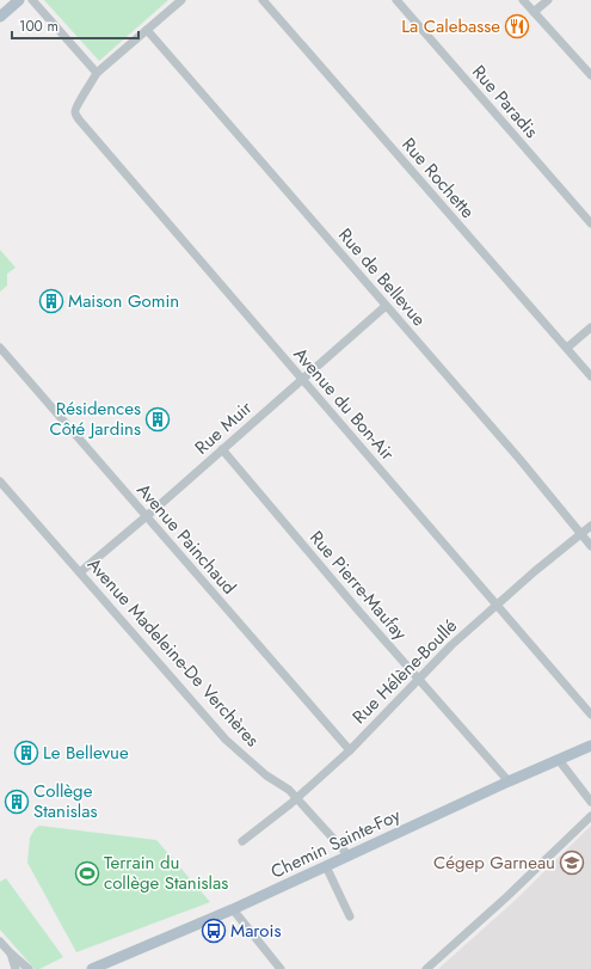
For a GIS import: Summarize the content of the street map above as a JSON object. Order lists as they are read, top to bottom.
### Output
{
  "streets": {
    "main road": ["Chemin Sainte-Foy"],
    "street": [
      "Rue Paradis",
      "Rue Rochette",
      "Rue de Bellevue",
      "Avenue du Bon-Air",
      "Rue Muir",
      "Avenue Painchaud",
      "Rue Pierre-Maufay",
      "Avenue Madeleine-De Verchères",
      "Rue Hélène-Boullé"
    ]
  },
  "crossings": [
    ["Rue de Bellevue", "Rue Muir"],
    ["Rue de Bellevue", "Rue Hélène-Boullé"],
    ["Avenue du Bon-Air", "Rue Muir"],
    ["Avenue du Bon-Air", "Rue Hélène-Boullé"],
    ["Rue Muir", "Avenue Painchaud"],
    ["Rue Muir", "Rue Pierre-Maufay"],
    ["Rue Muir", "Avenue Madeleine-De Verchères"],
    ["Avenue Painchaud", "Rue Hélène-Boullé"],
    ["Rue Pierre-Maufay", "Rue Hélène-Boullé"],
    ["Rue Pierre-Maufay", "Chemin Sainte-Foy"],
    ["Avenue Madeleine-De Verchères", "Rue Hélène-Boullé"],
    ["Avenue Madeleine-De Verchères", "Chemin Sainte-Foy"]
  ],
  "places": {
    "restaurant": ["La Calebasse"],
    "building": [
      "Maison Gomin",
      "Résidences Côté Jardins",
      "Le Bellevue",
      "Collège Stanislas"
    ],
    "school or university": ["Cégep Garneau"],
    "sports": ["Terrain du collège Stanislas"],
    "bus stop": ["Marois"]
  },
  "scale_bar": "100 m"
}
